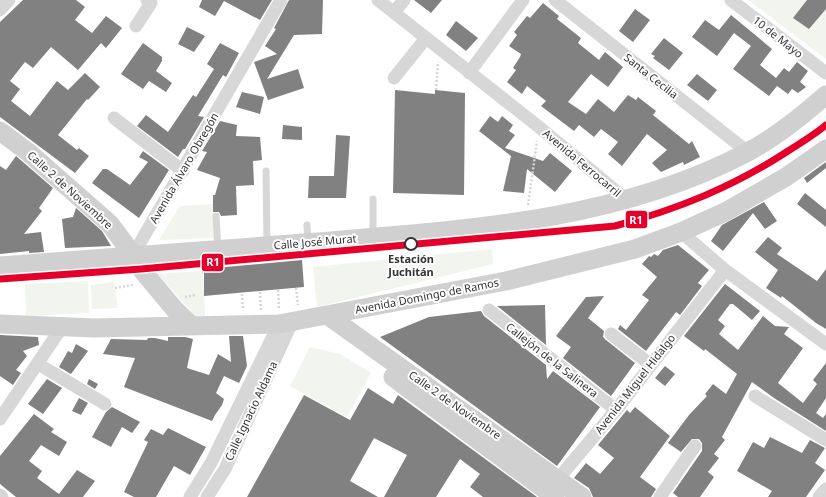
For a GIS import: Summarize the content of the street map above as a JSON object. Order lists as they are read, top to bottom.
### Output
{
  "streets": {
    "street": [
      "10 de Mayo",
      "Santa Cecilia",
      "Avenida Ferrocarril",
      "Avenida Álvaro Obregón",
      "Calle 2 de Noviembre",
      "Calle José Murat",
      "Avenida Domingo de Ramos",
      "Callejón de la Salinera",
      "Avenida Miguel Hidalgo",
      "Calle Ignacio Aldama"
    ]
  },
  "crossings": [
    ["Santa Cecilia", "Avenida Ferrocarril"],
    ["Avenida Ferrocarril", "Calle José Murat"],
    ["Avenida Álvaro Obregón", "Calle 2 de Noviembre"],
    ["Avenida Álvaro Obregón", "Calle José Murat"],
    ["Calle 2 de Noviembre", "Calle José Murat"],
    ["Calle 2 de Noviembre", "Avenida Domingo de Ramos"],
    ["Calle 2 de Noviembre", "Avenida Miguel Hidalgo"],
    ["Calle 2 de Noviembre", "Calle Ignacio Aldama"],
    ["Avenida Domingo de Ramos", "Calle Ignacio Aldama"],
    ["Callejón de la Salinera", "Avenida Miguel Hidalgo"]
  ],
  "places": ["Estación Juchitán"],
  "lines": ["transit line R1"]
}
